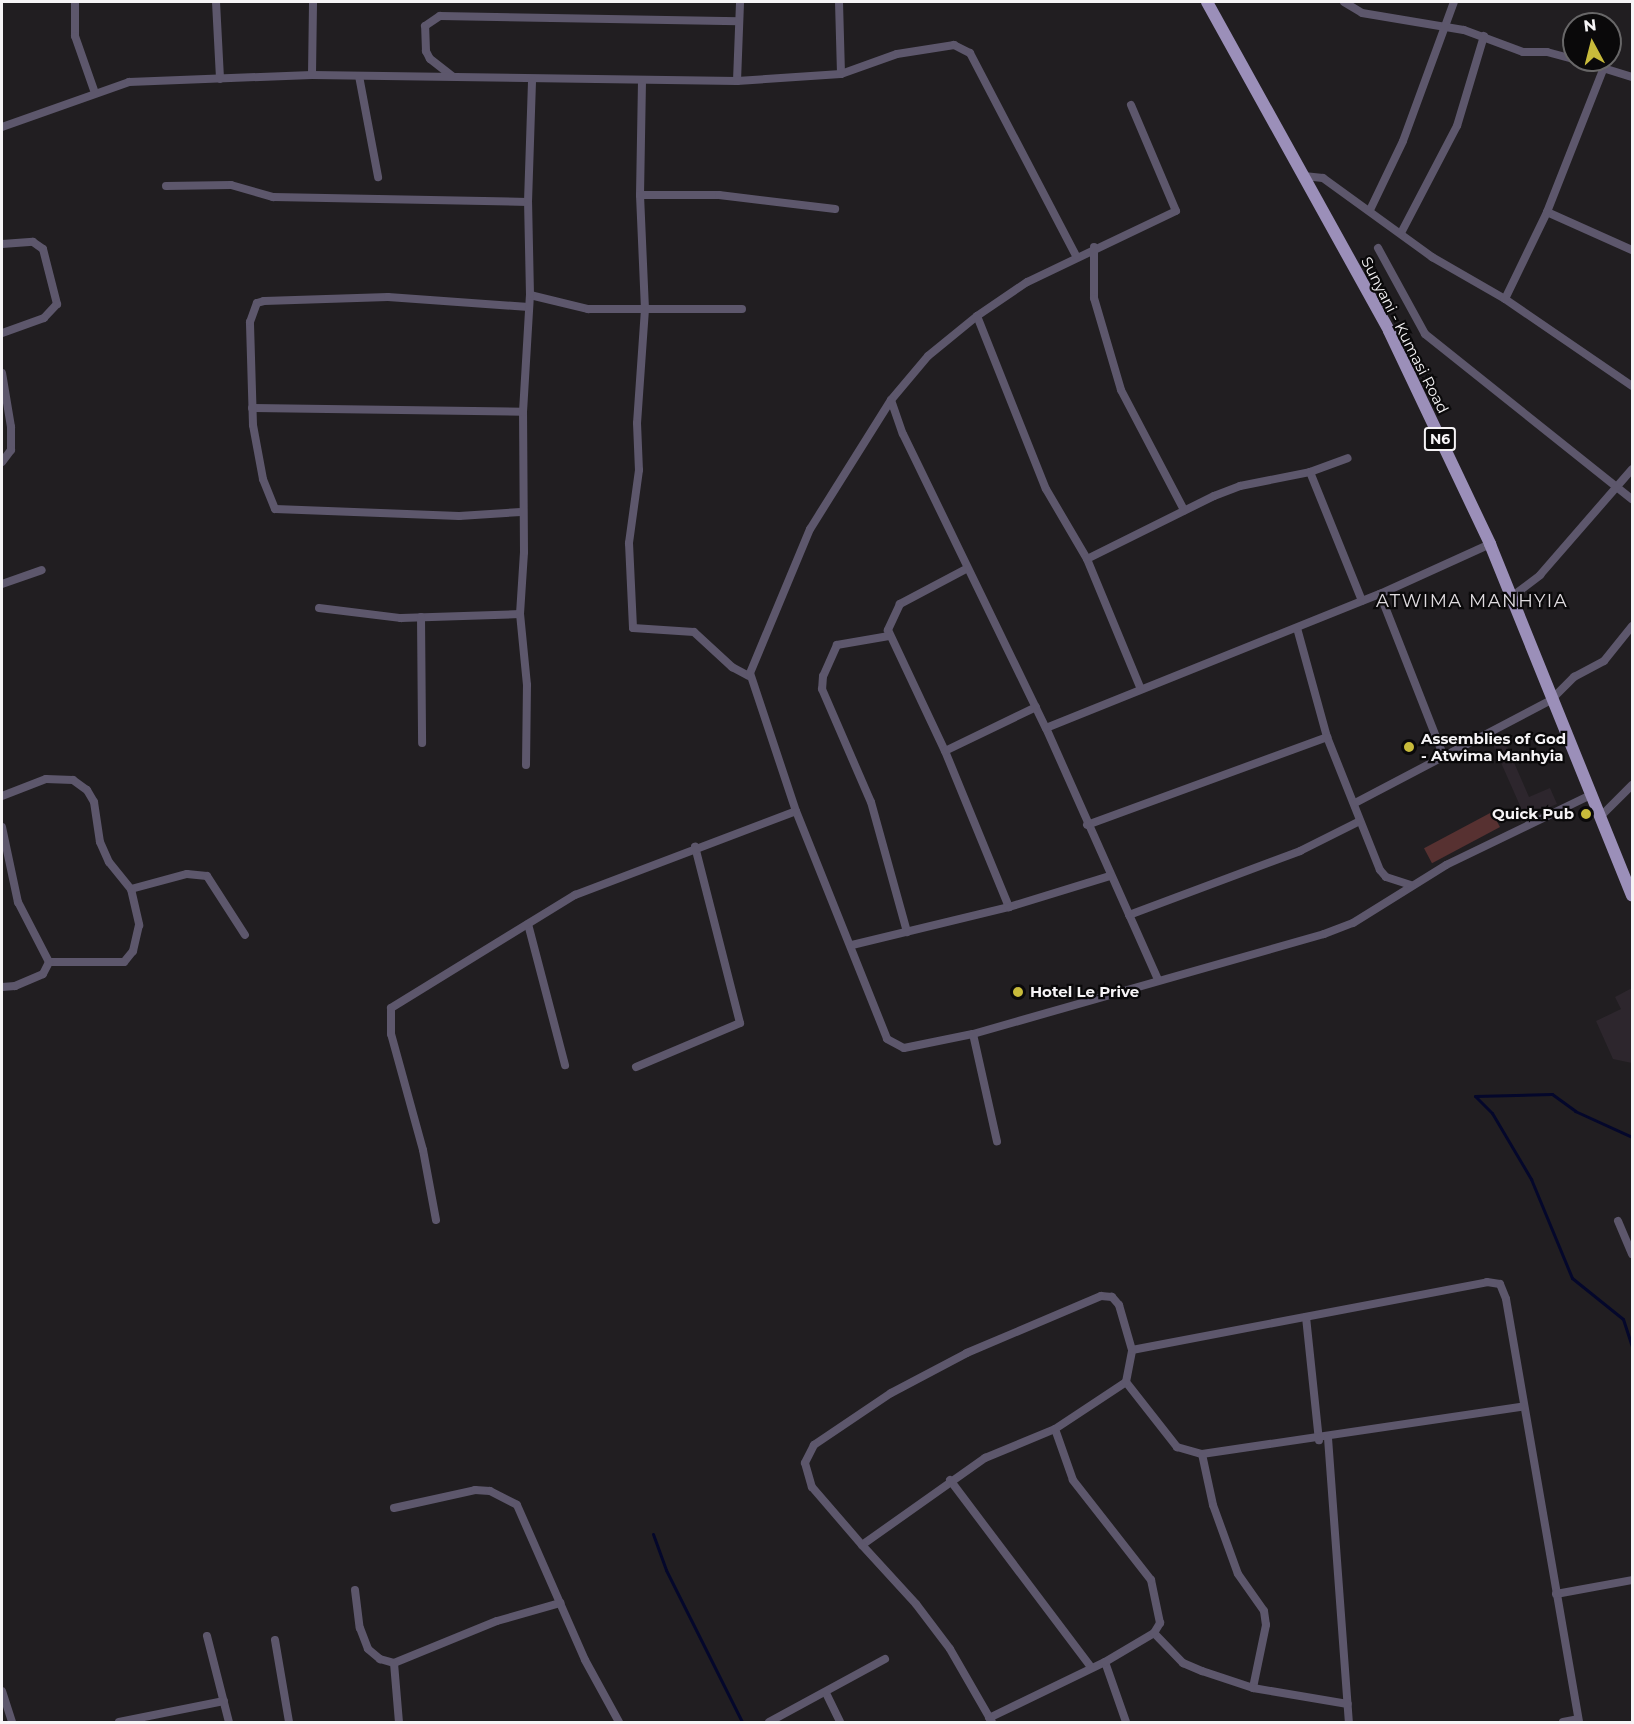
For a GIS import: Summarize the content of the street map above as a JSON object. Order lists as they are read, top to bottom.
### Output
{
  "streets": {
    "main road": ["Sunyani - Kumasi Road", "N6"]
  },
  "districts": ["ATWIMA MANHYIA"],
  "places": ["Assemblies of God - Atwima Manhyia", "Quick Pub", "Hotel Le Prive"],
  "north": "top"
}
